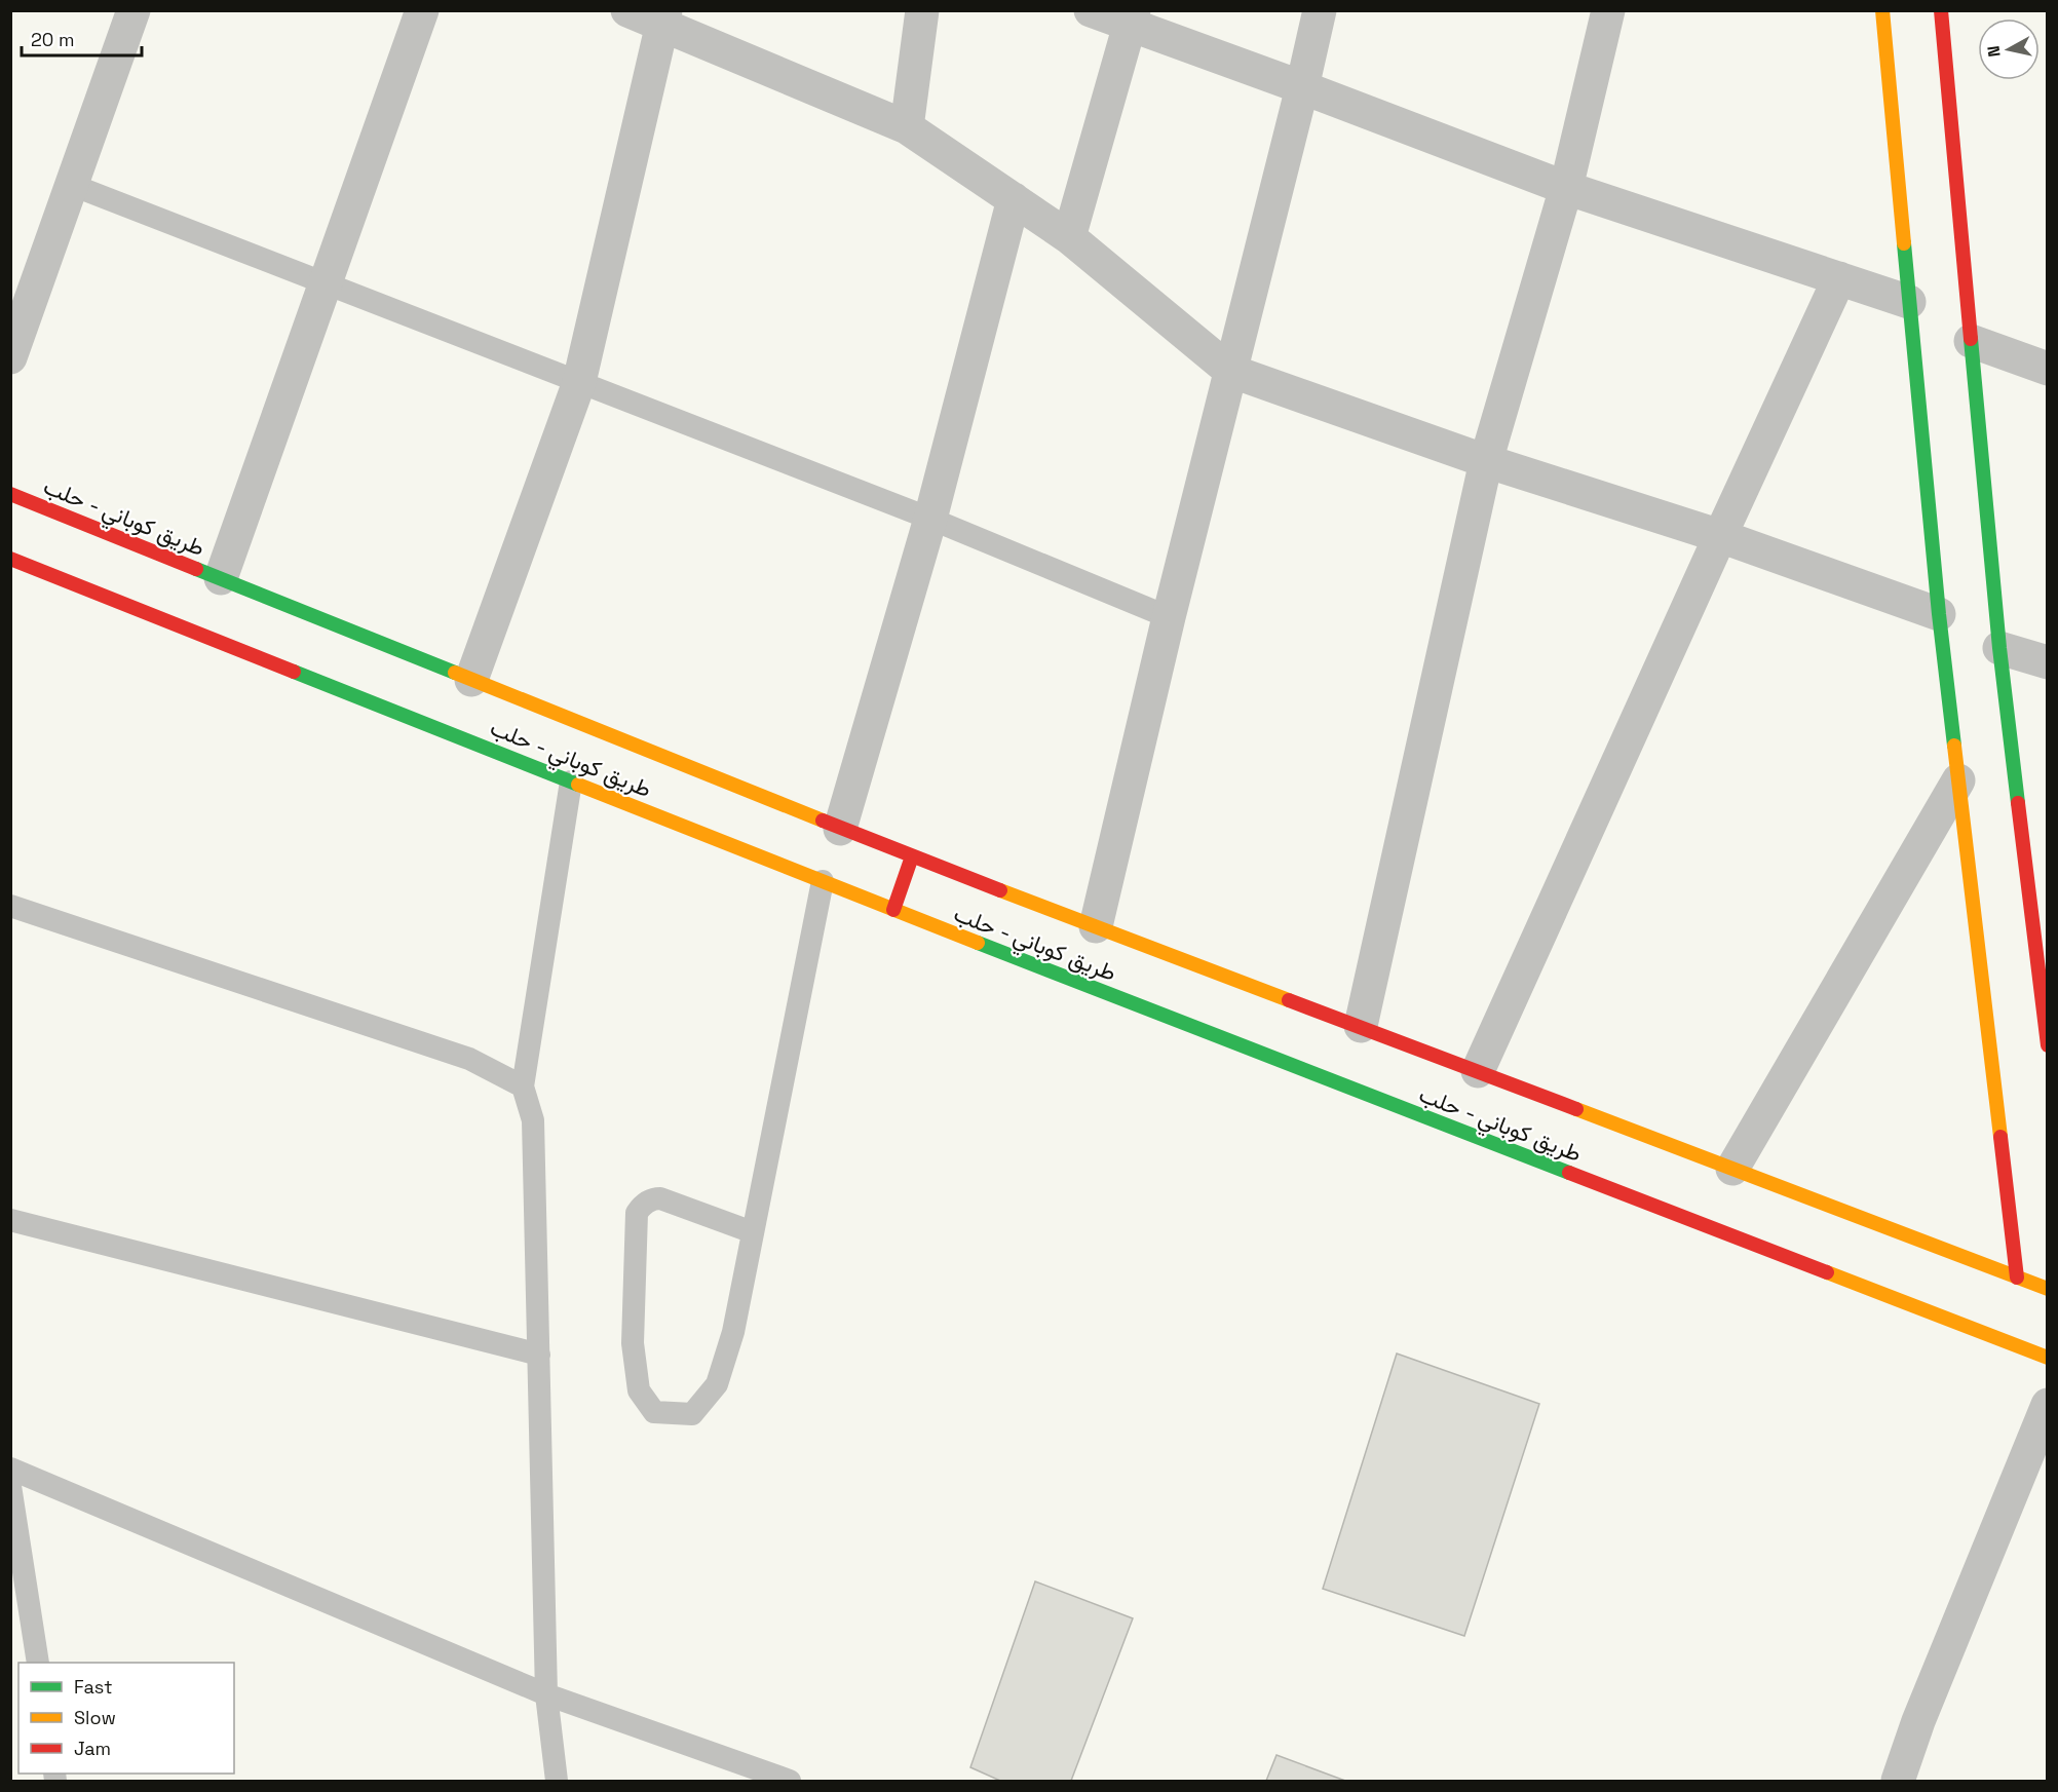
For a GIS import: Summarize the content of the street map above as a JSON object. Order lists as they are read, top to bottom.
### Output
{
  "streets": {
    "main road": ["طريق كوباني - حلب"]
  },
  "legend": ["Fast", "Slow", "Jam"],
  "scale_bar": "20 m",
  "north": "left"
}
